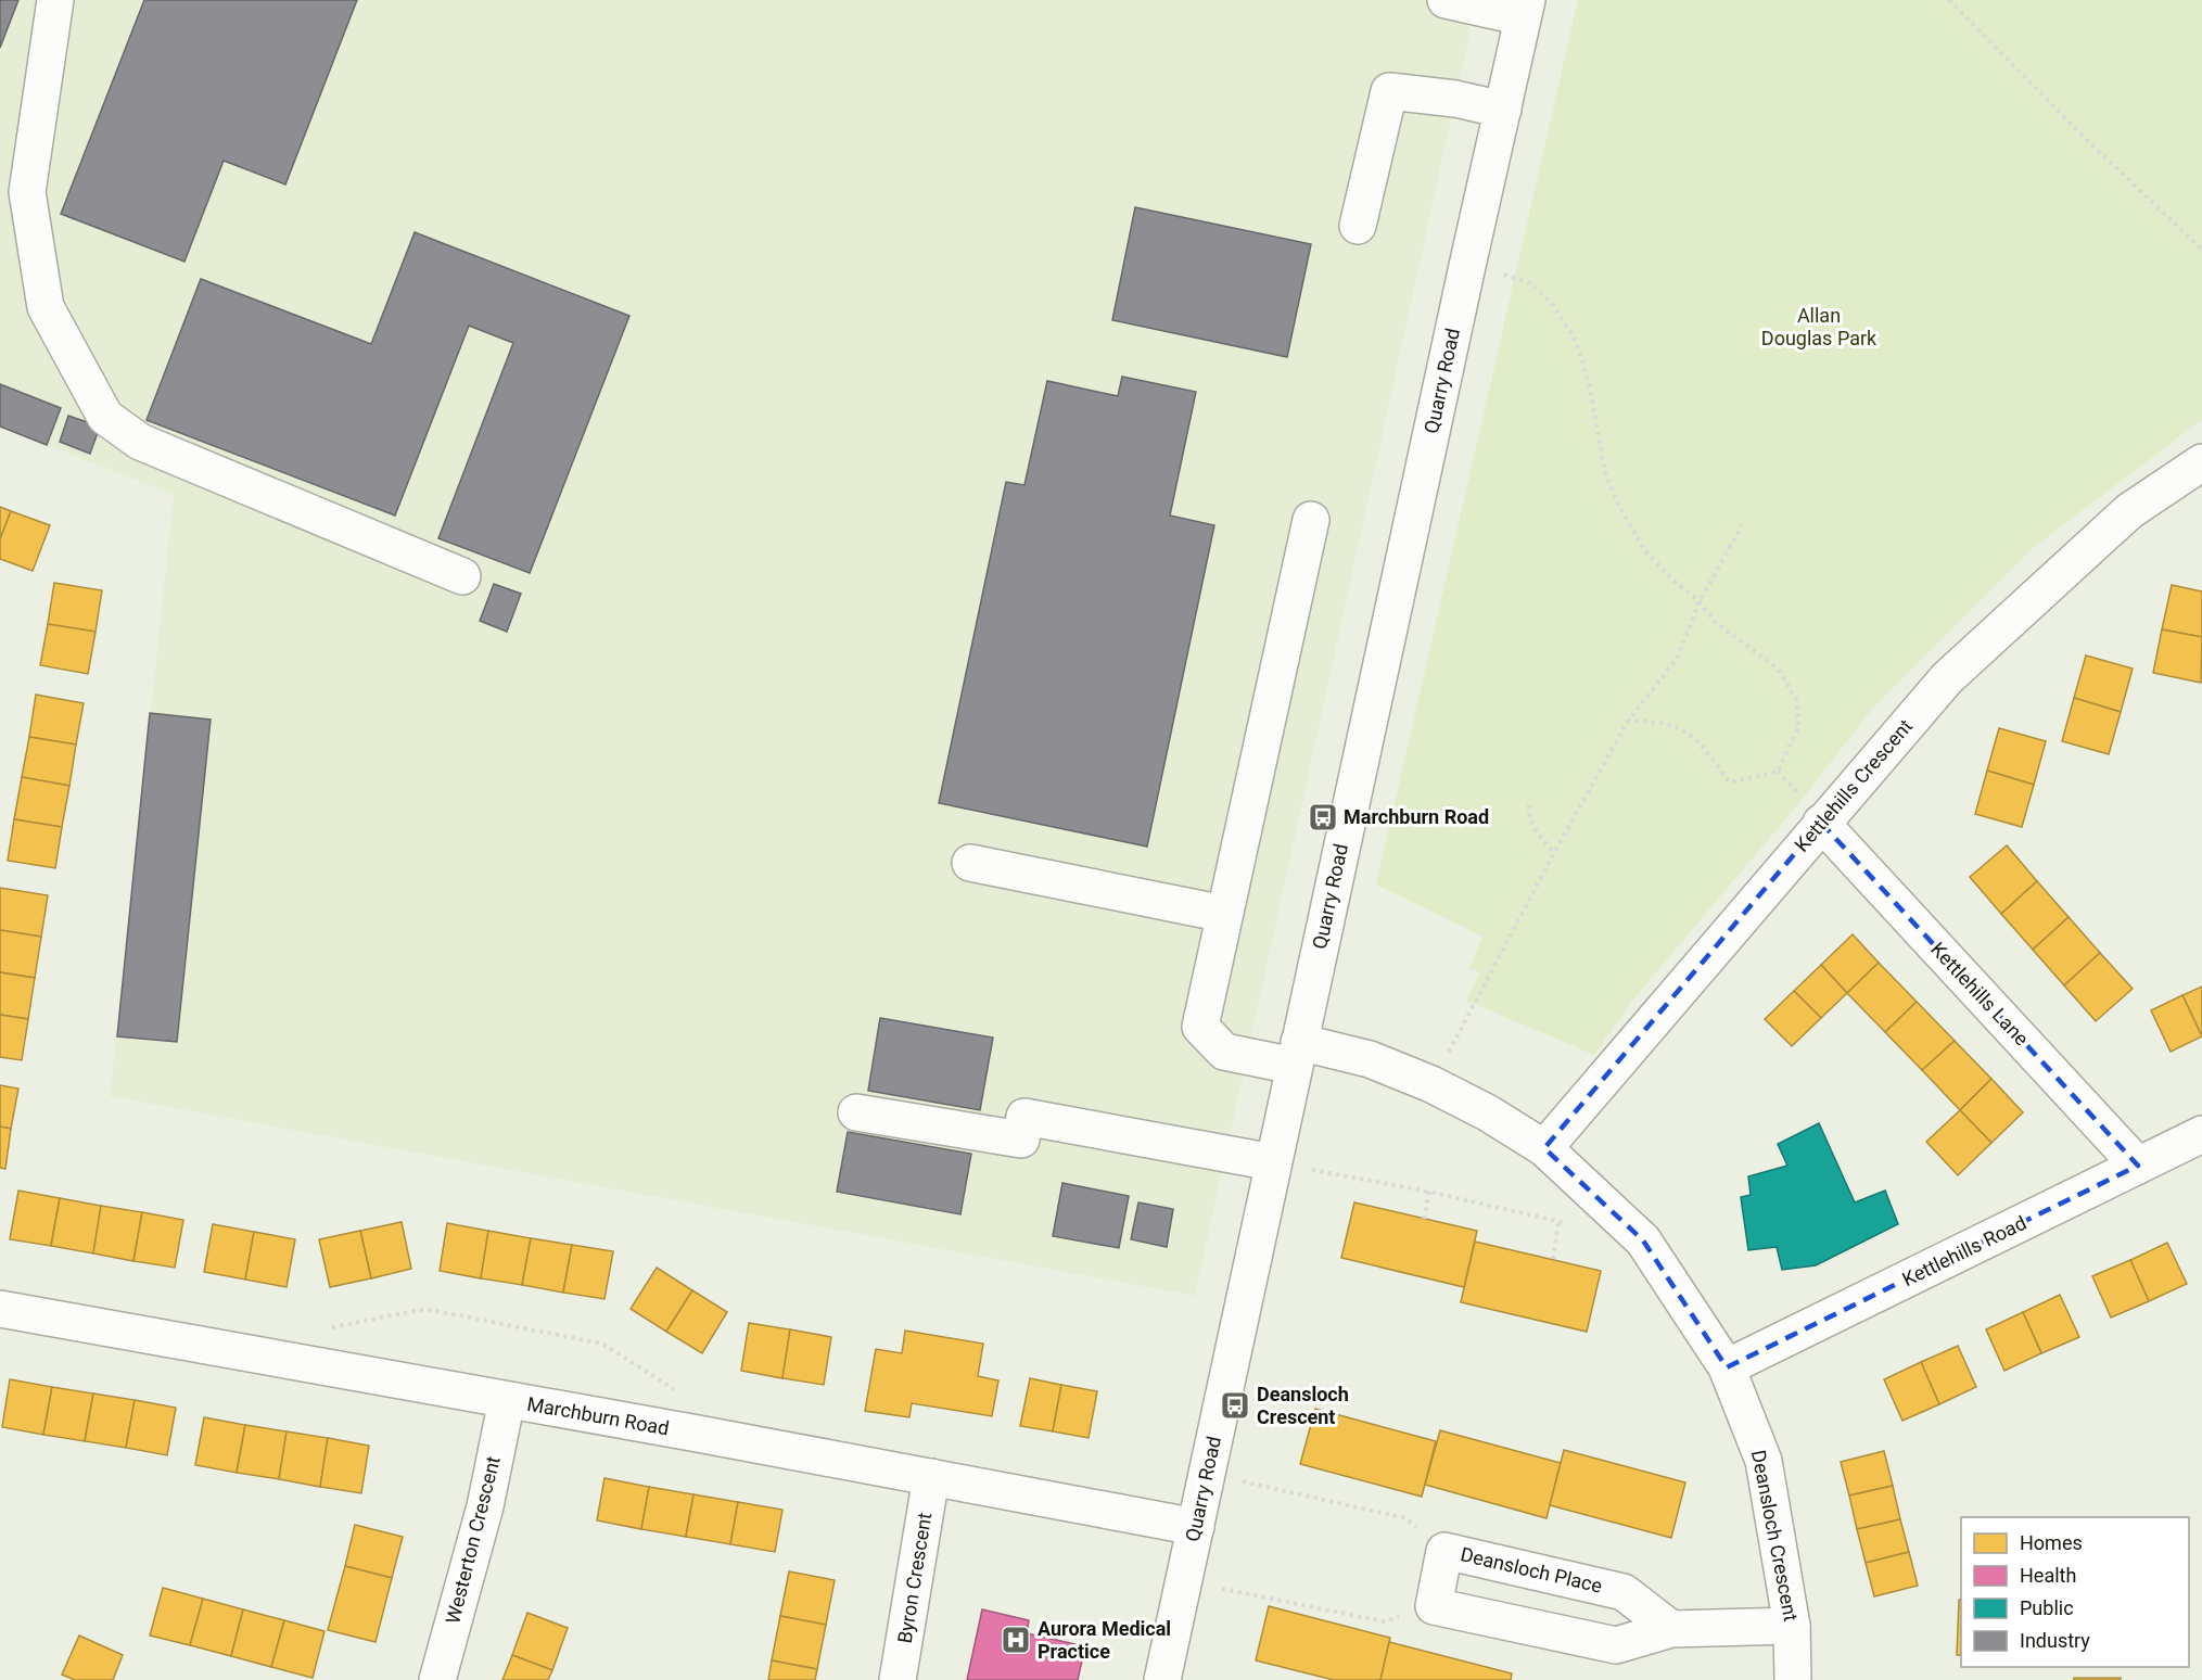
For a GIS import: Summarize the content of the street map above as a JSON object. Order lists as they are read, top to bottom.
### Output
{
  "streets": {
    "street": [
      "Quarry Road",
      "Kettlehills Crescent",
      "Kettlehills Lane",
      "Kettlehills Road",
      "Marchburn Road",
      "Deansloch Crescent",
      "Westerton Crescent",
      "Deansloch Place",
      "Byron Crescent"
    ]
  },
  "crossings": [
    ["Quarry Road", "Marchburn Road"],
    ["Quarry Road", "Deansloch Crescent"],
    ["Kettlehills Crescent", "Kettlehills Lane"],
    ["Kettlehills Crescent", "Deansloch Crescent"],
    ["Kettlehills Lane", "Kettlehills Road"],
    ["Kettlehills Road", "Deansloch Crescent"],
    ["Marchburn Road", "Westerton Crescent"],
    ["Marchburn Road", "Byron Crescent"]
  ],
  "parks": ["Allan Douglas Park"],
  "places": {
    "bus stop": ["Marchburn Road", "Deansloch Crescent"],
    "hospital": ["Aurora Medical Practice"]
  },
  "legend": [
    "Homes",
    "Health",
    "Public",
    "Industry"
  ]
}
